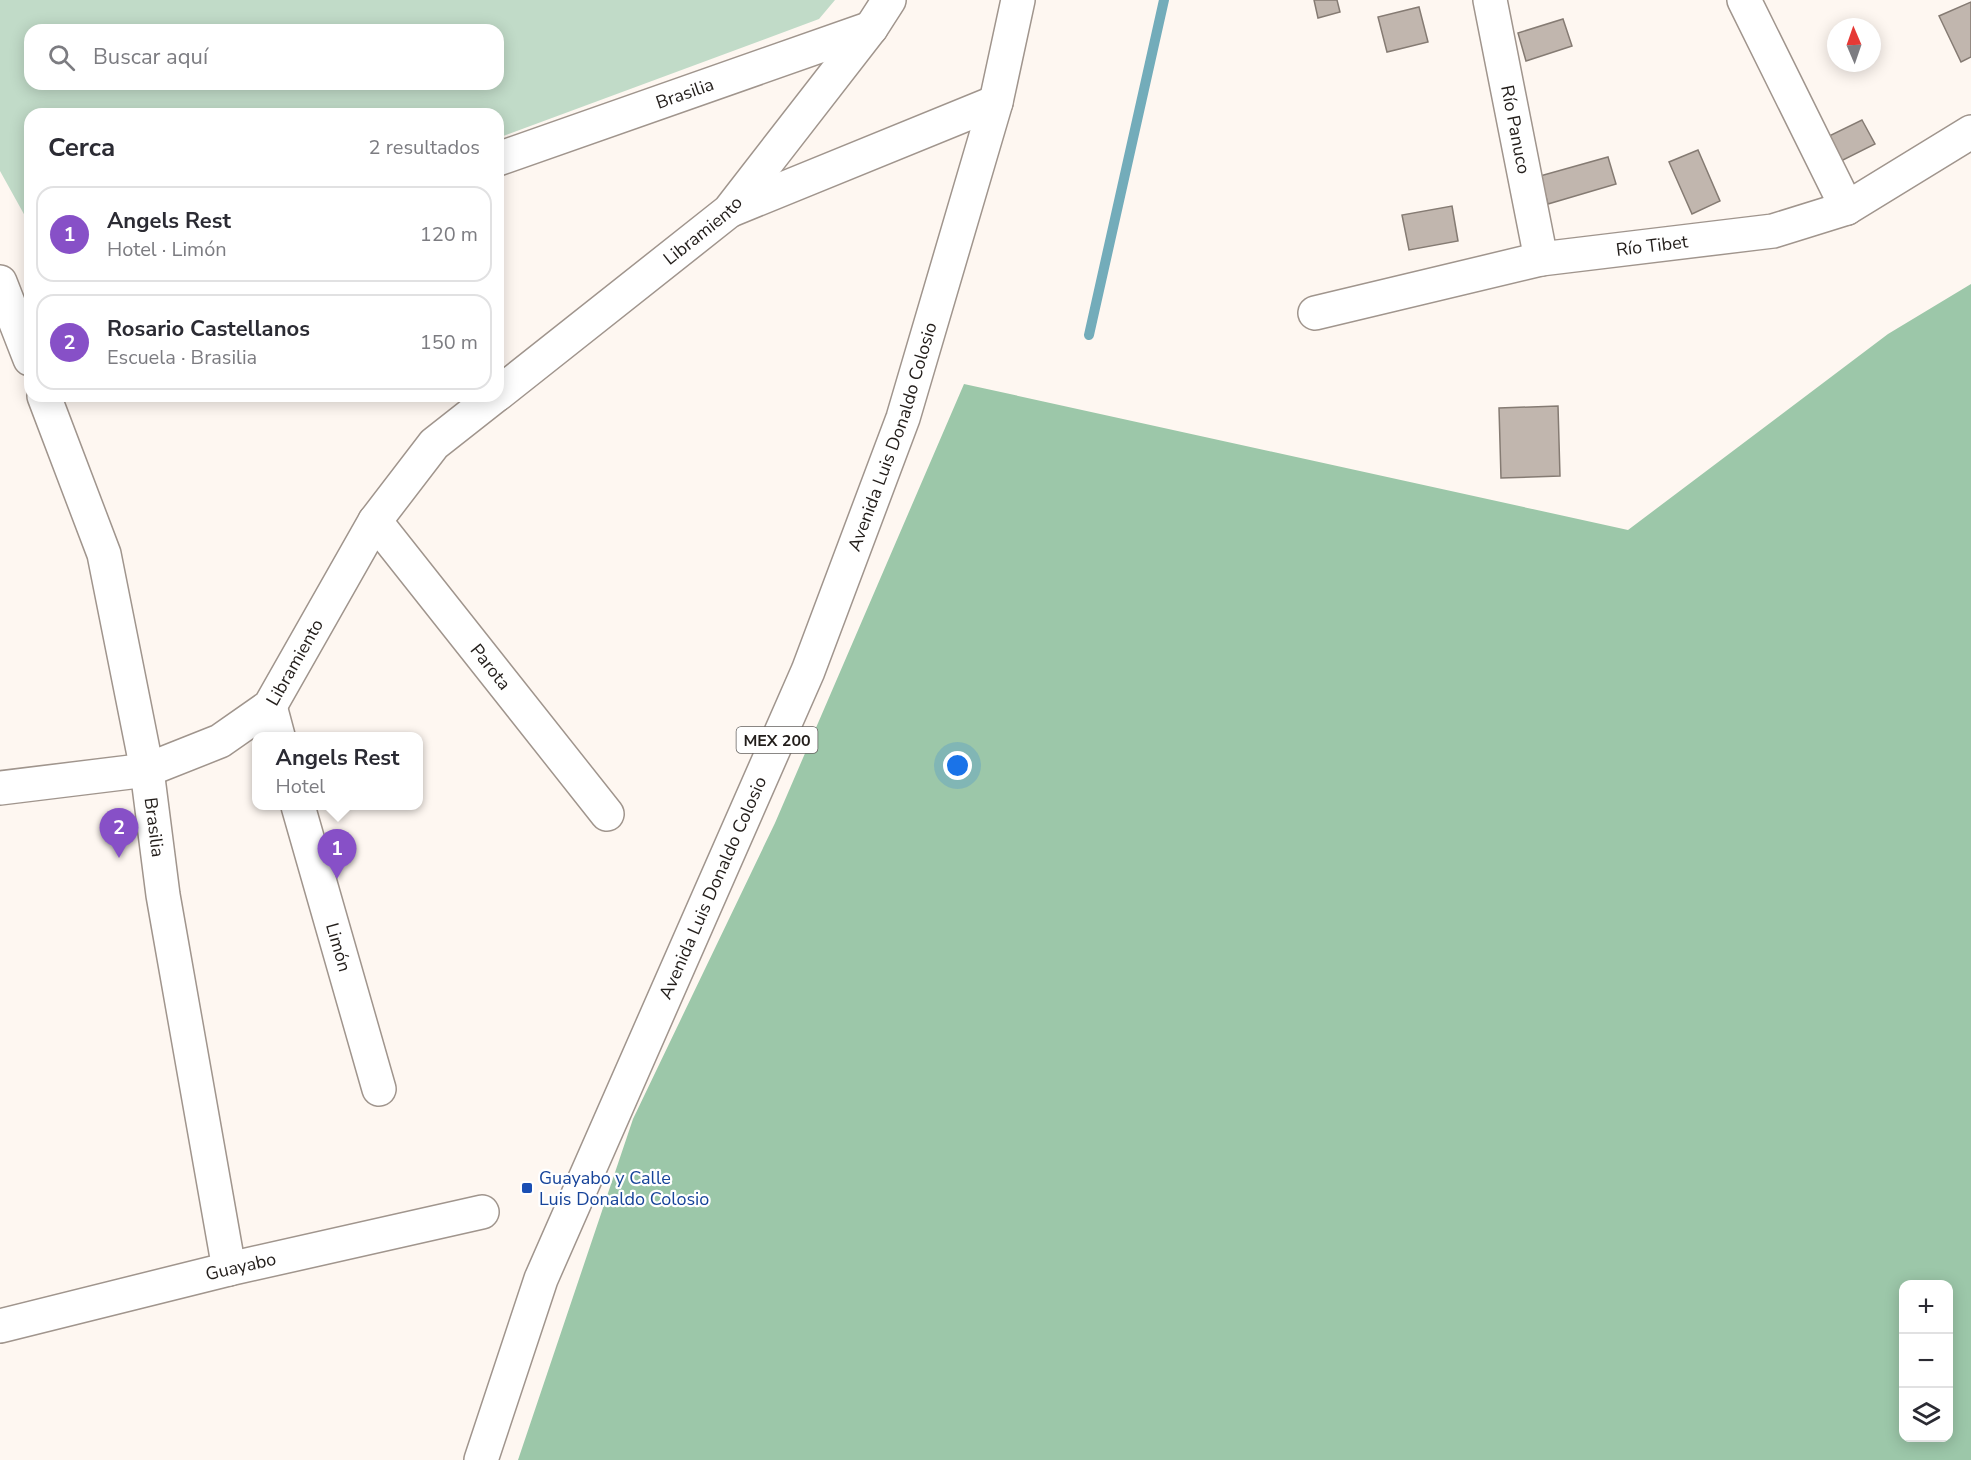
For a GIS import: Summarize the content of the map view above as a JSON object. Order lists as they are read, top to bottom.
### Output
{
  "streets": {
    "street": [
      "Brasilia",
      "Río Panuco",
      "Libramiento",
      "Río Tibet",
      "Avenida Luis Donaldo Colosio",
      "Parota",
      "MEX 200",
      "Limón",
      "Guayabo"
    ]
  },
  "crossings": [
    ["Brasilia", "Libramiento"],
    ["Brasilia", "Guayabo"],
    ["Río Panuco", "Río Tibet"],
    ["Libramiento", "Parota"]
  ],
  "places": {
    "transit": ["Guayabo y Calle Luis Donaldo Colosio"]
  },
  "north": "top",
  "page": {
    "search": "Buscar aquí",
    "heading": ["Cerca", "2 resultados"],
    "list": [
      {
        "mark": "1",
        "name": "Angels Rest",
        "note": "Hotel · Limón",
        "value": "120 m"
      },
      {
        "mark": "2",
        "name": "Rosario Castellanos",
        "note": "Escuela · Brasilia",
        "value": "150 m"
      }
    ],
    "popup": ["Angels Rest", "Hotel"],
    "pins": ["2", "1"],
    "map_buttons": ["+", "−"]
  }
}
